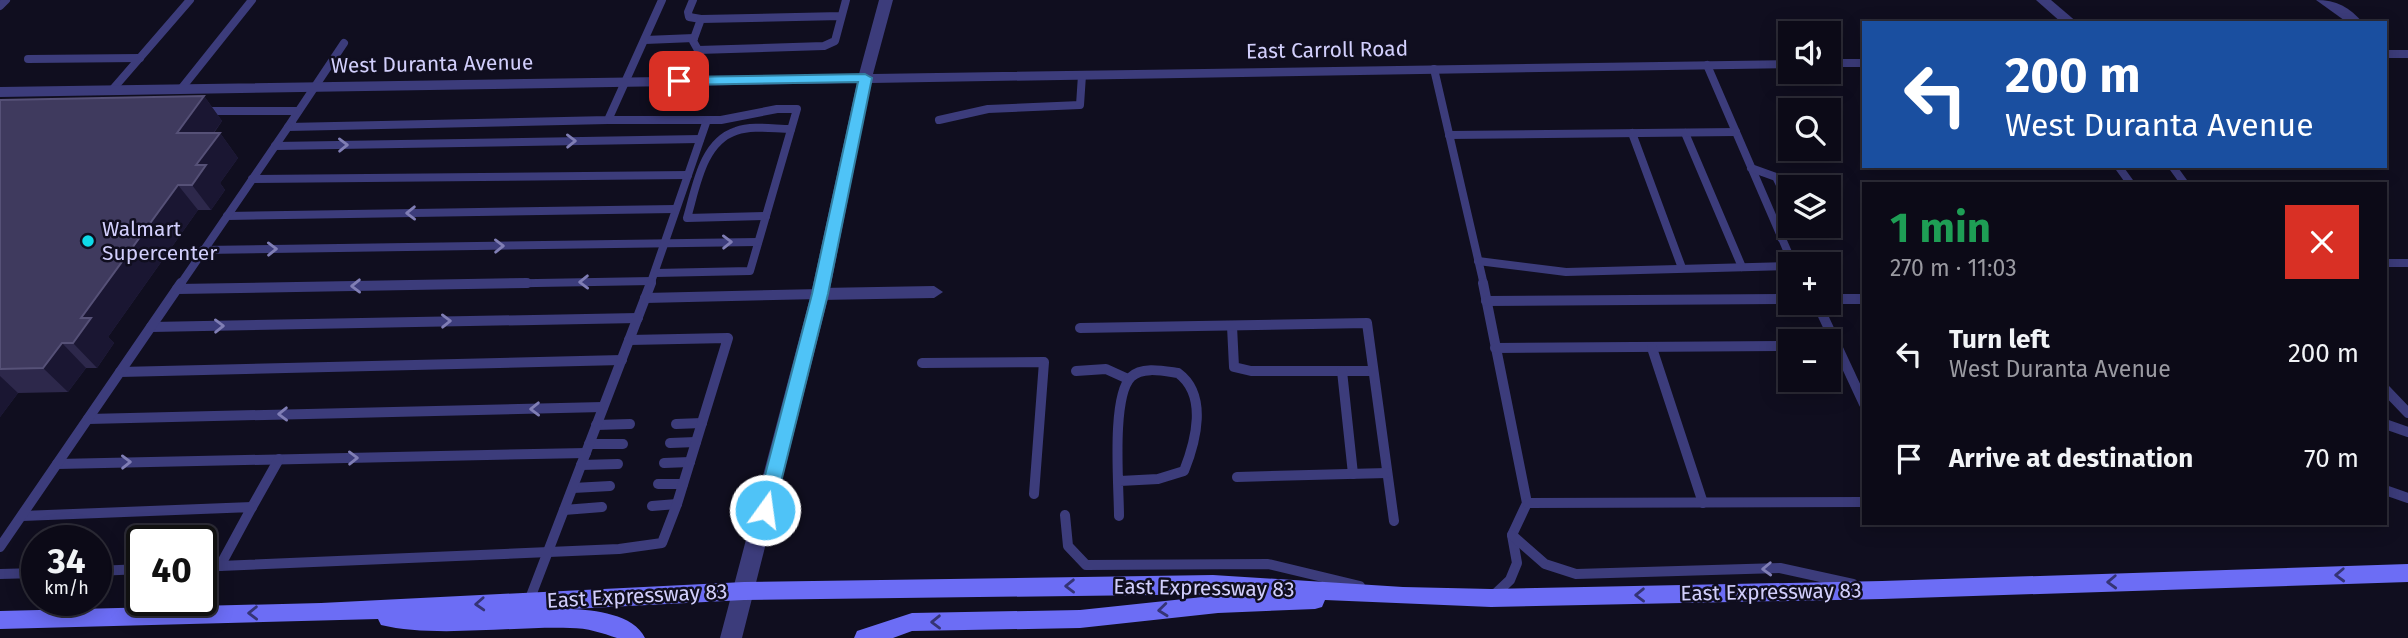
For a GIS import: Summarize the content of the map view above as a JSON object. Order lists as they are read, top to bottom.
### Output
{
  "streets": {
    "main road": ["East Expressway 83"],
    "street": ["East Carroll Road", "West Duranta Avenue"]
  },
  "crossings": [
    ["East Carroll Road", "West Duranta Avenue"]
  ],
  "places": ["Walmart Supercenter"],
  "page": {
    "map_buttons": ["+", "−"],
    "turn": ["200 m", "West Duranta Avenue"],
    "heading": ["1 min", "270 m · 11:03"],
    "list": [
      {
        "name": "Turn left",
        "note": "West Duranta Avenue",
        "value": "200 m"
      },
      {
        "name": "Arrive at destination",
        "value": "70 m"
      }
    ],
    "speed": "34 km/h",
    "limit": "40"
  }
}
